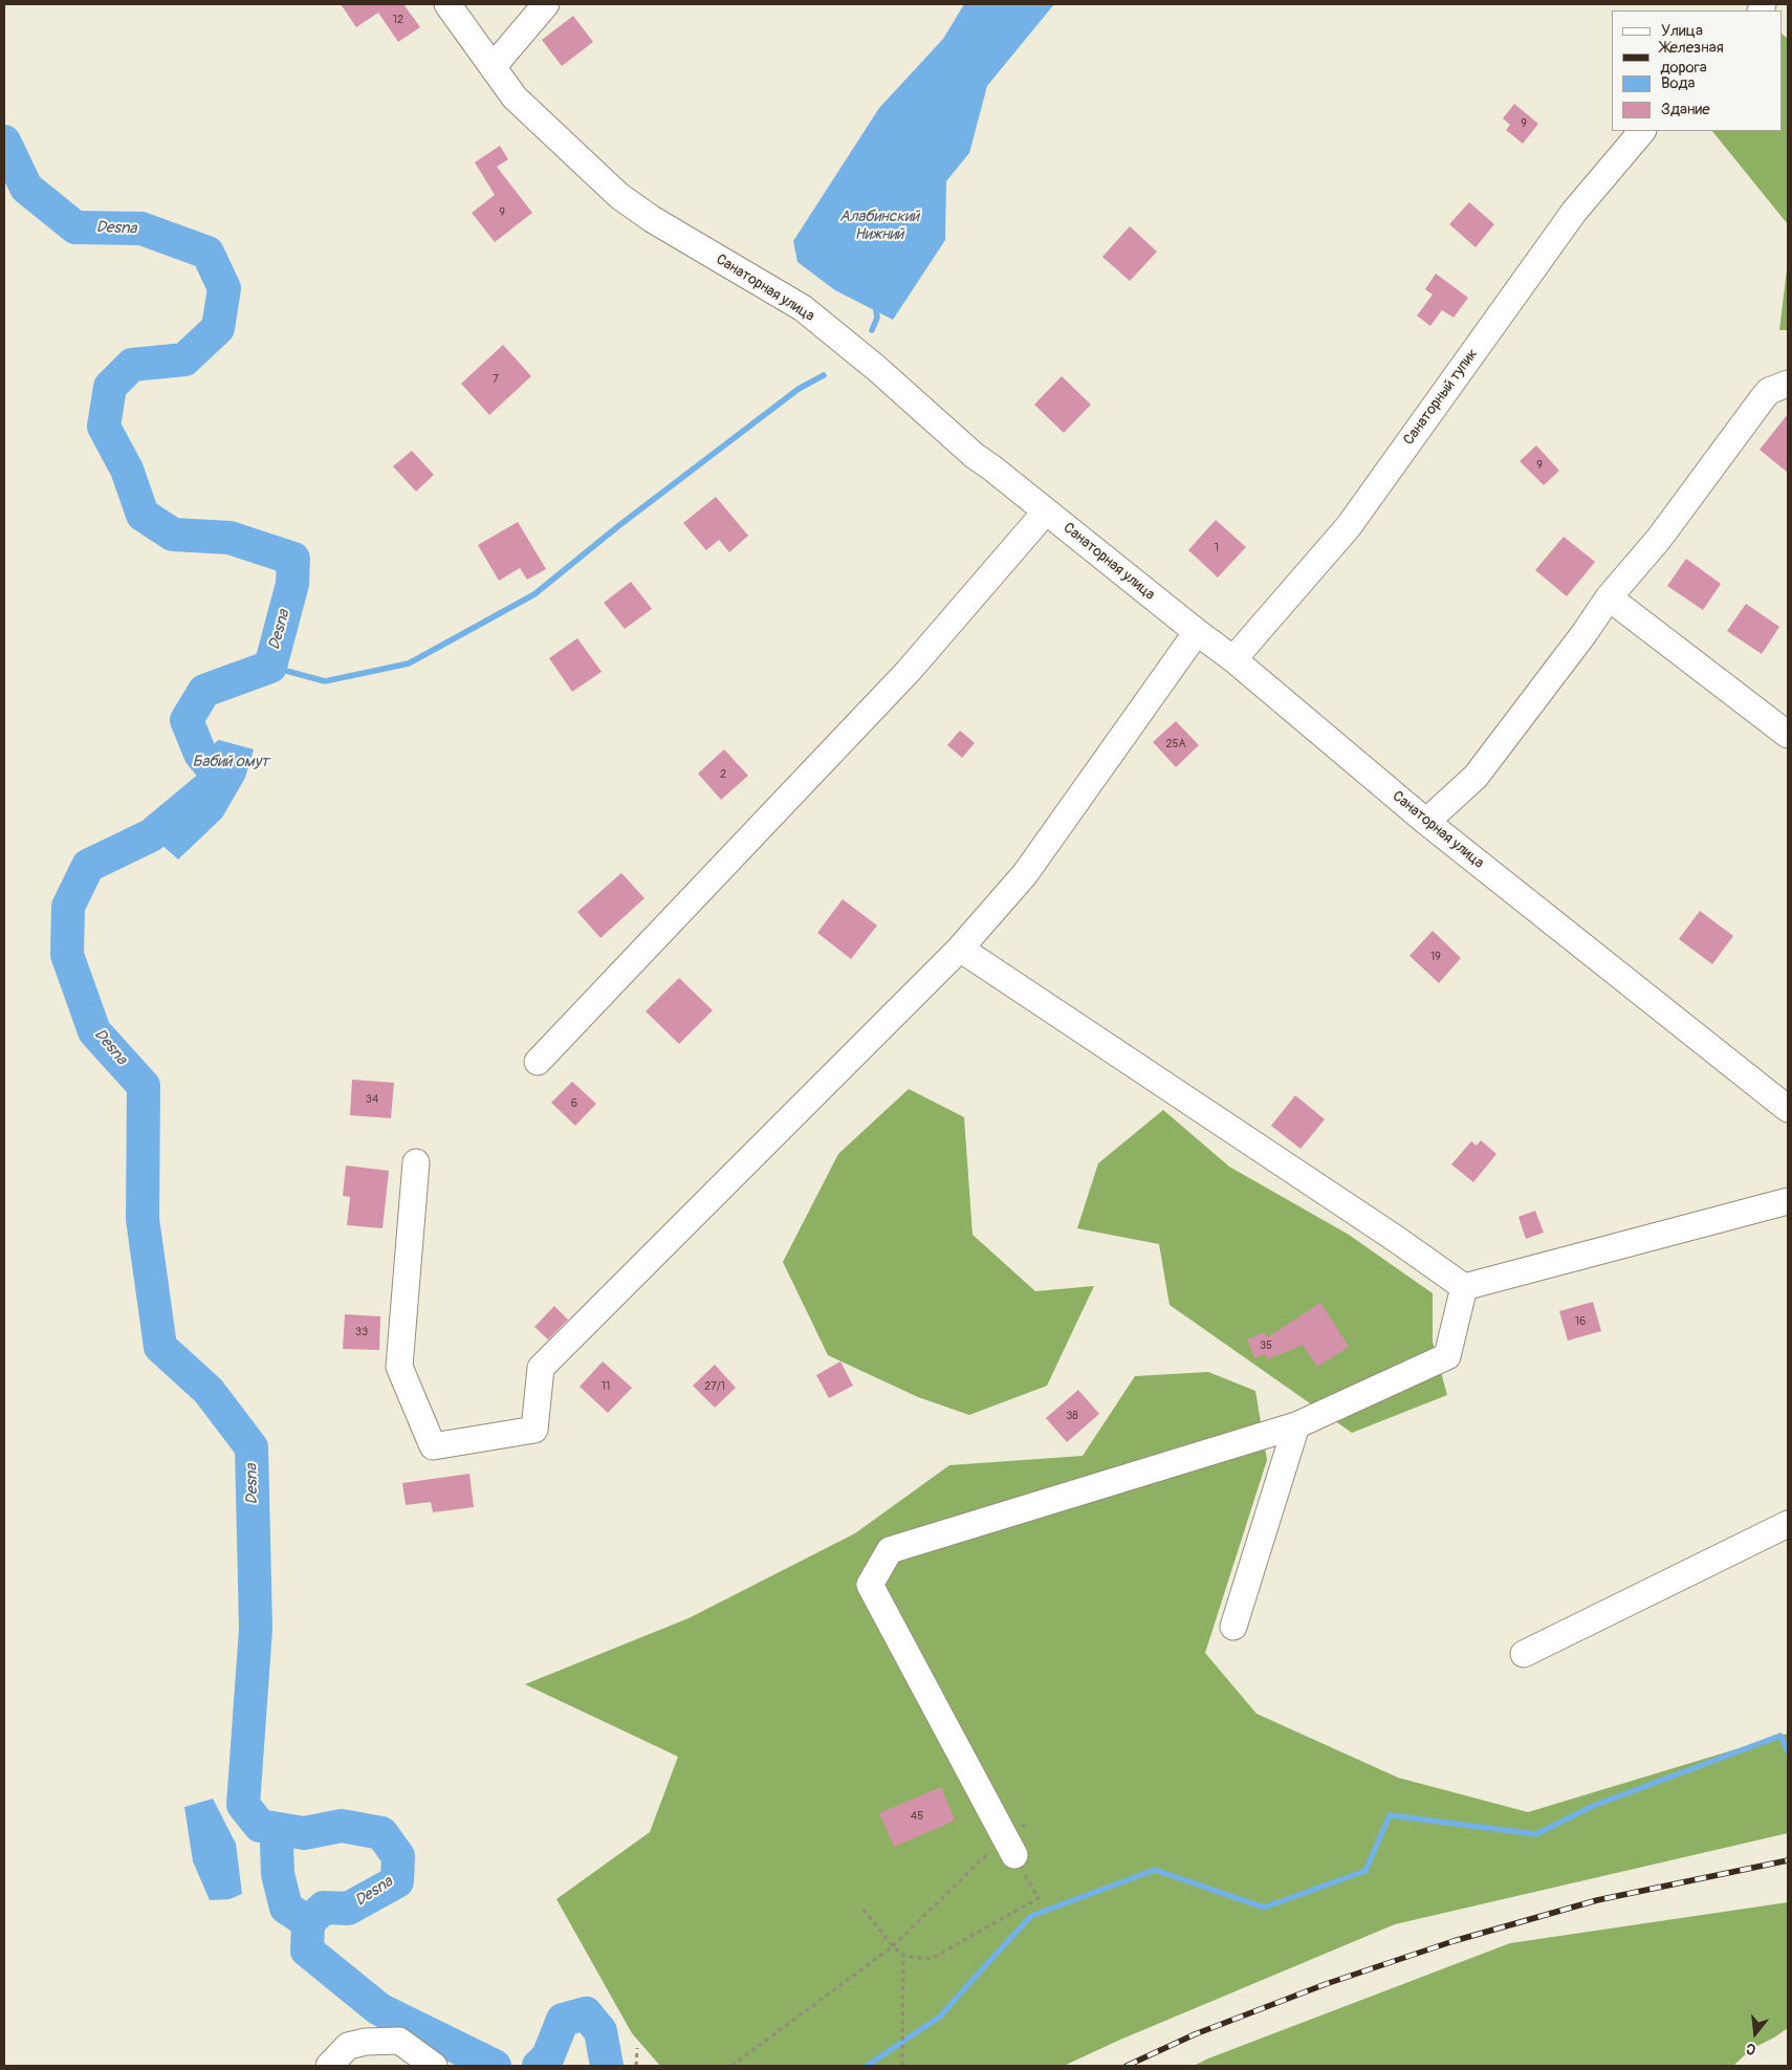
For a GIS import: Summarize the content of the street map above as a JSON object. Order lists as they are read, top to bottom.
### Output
{
  "streets": {
    "street": ["Санаторная улица", "Санаторный тупик"]
  },
  "crossings": [
    ["Санаторная улица", "Санаторный тупик"]
  ],
  "water": ["Алабинский Нижний", "Desna", "Бабий омут"],
  "house_numbers": [
    "12",
    "9",
    "9",
    "7",
    "9",
    "1",
    "25А",
    "2",
    "19",
    "34",
    "6",
    "16",
    "33",
    "35",
    "11",
    "27/1",
    "38",
    "45"
  ],
  "legend": [
    "Улица",
    "Железная дорога",
    "Вода",
    "Здание"
  ],
  "north": "bottom"
}
